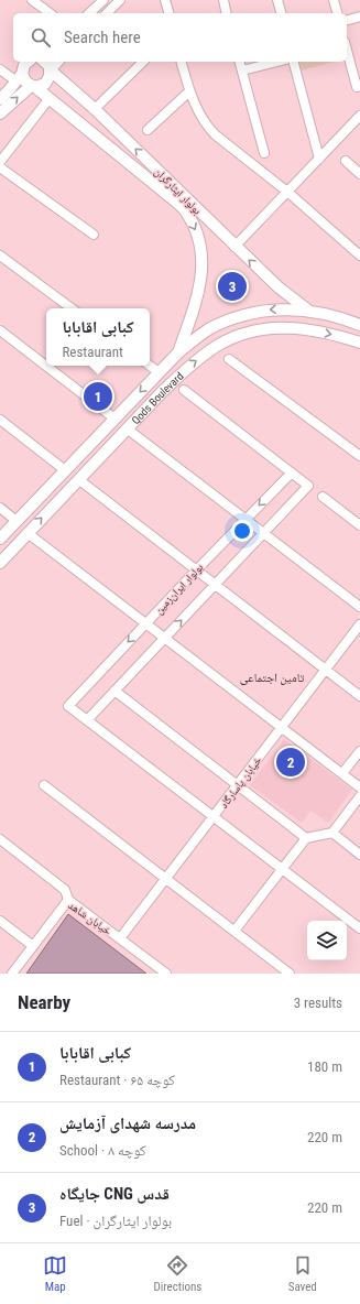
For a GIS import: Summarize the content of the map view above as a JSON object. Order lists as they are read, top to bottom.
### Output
{
  "streets": {
    "main road": ["بولوار ایثارگران", "Qods Boulevard"],
    "street": ["بولوار ایران‌زمین", "خیابان پاسارگاد", "خیابان شاهد"]
  },
  "crossings": [
    ["بولوار ایثارگران", "Qods Boulevard"],
    ["خیابان پاسارگاد", "خیابان شاهد"]
  ],
  "districts": ["تامین اجتماعی"],
  "page": {
    "search": "Search here",
    "pins": ["3", "1", "2"],
    "popup": ["کبابی اقابابا", "Restaurant"],
    "heading": ["Nearby", "3 results"],
    "list": [
      {
        "mark": "1",
        "name": "کبابی اقابابا",
        "note": "Restaurant · کوچه ۶۵",
        "value": "180 m"
      },
      {
        "mark": "2",
        "name": "مدرسه شهدای آزمایش",
        "note": "School · کوچه ۸",
        "value": "220 m"
      },
      {
        "mark": "3",
        "name": "جایگاه CNG قدس",
        "note": "Fuel · بولوار ایثارگران",
        "value": "220 m"
      }
    ],
    "nav": ["Map", "Directions", "Saved"]
  }
}
